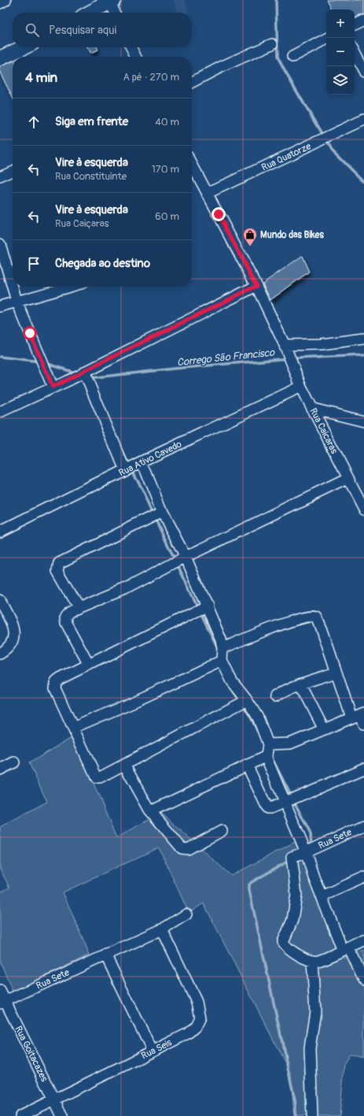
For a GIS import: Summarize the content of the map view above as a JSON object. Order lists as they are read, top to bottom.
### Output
{
  "streets": {
    "street": [
      "Rua Quatorze",
      "Rua Caicaras",
      "Rua Ativo Cavedo",
      "Rua Sete",
      "Rua Seis",
      "Rua Goitacazes"
    ]
  },
  "crossings": [
    ["Rua Quatorze", "Rua Caicaras"],
    ["Rua Caicaras", "Rua Ativo Cavedo"],
    ["Rua Sete", "Rua Seis"],
    ["Rua Sete", "Rua Goitacazes"],
    ["Rua Seis", "Rua Goitacazes"]
  ],
  "water": ["Corrego São Francisco"],
  "places": {
    "shop": ["Mundo das Bikes"]
  },
  "page": {
    "map_buttons": ["+", "−"],
    "search": "Pesquisar aqui",
    "heading": ["4 min", "A pé · 270 m"],
    "list": [
      ["Siga em frente", "40 m"],
      ["Vire à esquerda", "Rua Constituinte", "170 m"],
      ["Vire à esquerda", "Rua Caiçaras", "60 m"],
      "Chegada ao destino"
    ]
  }
}
